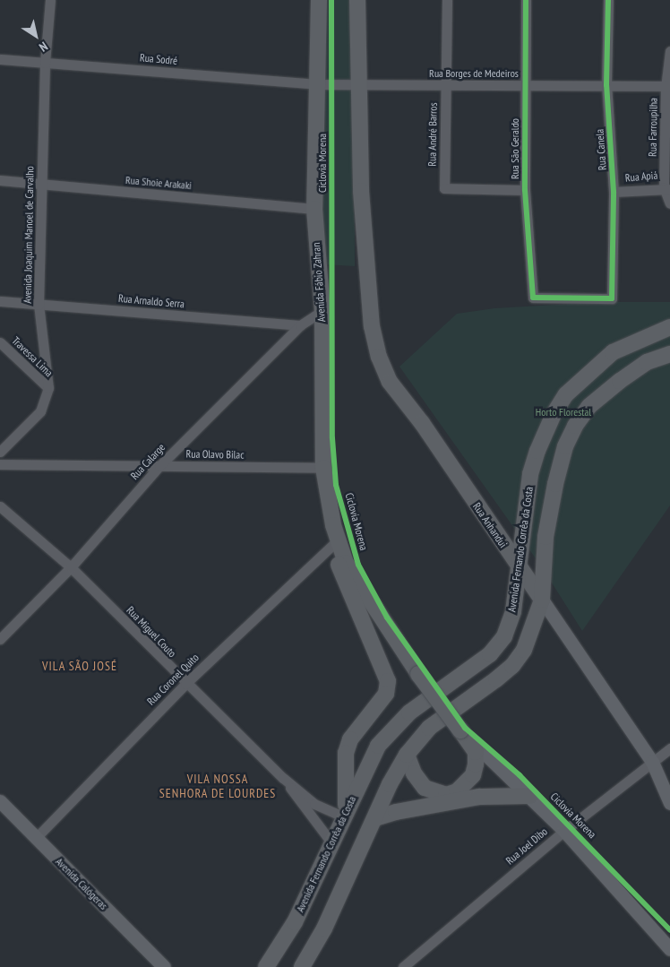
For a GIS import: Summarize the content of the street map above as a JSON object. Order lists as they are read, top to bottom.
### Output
{
  "streets": {
    "main road": ["Avenida Fábio Zahran", "Rua Anhandui", "Avenida Fernando Corrêa da Costa"],
    "street": [
      "Rua Sodré",
      "Rua Borges de Medeiros",
      "Rua Farroupilha",
      "Rua André Barros",
      "Rua São Geraldo",
      "Rua Canela",
      "Rua Apiá",
      "Rua Shoie Arakaki",
      "Avenida Joaquim Manoel de Carvalho",
      "Rua Arnaldo Serra",
      "Travessa Lima",
      "Rua Olavo Bilac",
      "Rua Calarge",
      "Rua Miguel Couto",
      "Rua Coronel Quito",
      "Rua Joel Dibo",
      "Avenida Calógeras"
    ],
    "cycle path": ["Ciclovia Morena"]
  },
  "crossings": [
    ["Rua Sodré", "Rua Borges de Medeiros"],
    ["Rua Sodré", "Avenida Joaquim Manoel de Carvalho"],
    ["Rua Sodré", "Avenida Fábio Zahran"],
    ["Rua Sodré", "Rua Anhandui"],
    ["Rua Borges de Medeiros", "Rua Farroupilha"],
    ["Rua Borges de Medeiros", "Rua André Barros"],
    ["Rua Borges de Medeiros", "Rua São Geraldo"],
    ["Rua Borges de Medeiros", "Rua Canela"],
    ["Rua Borges de Medeiros", "Rua Anhandui"],
    ["Rua Farroupilha", "Rua Apiá"],
    ["Rua André Barros", "Rua São Geraldo"],
    ["Rua São Geraldo", "Rua Canela"],
    ["Rua Canela", "Rua Apiá"],
    ["Rua Shoie Arakaki", "Avenida Joaquim Manoel de Carvalho"],
    ["Rua Shoie Arakaki", "Avenida Fábio Zahran"],
    ["Avenida Joaquim Manoel de Carvalho", "Rua Arnaldo Serra"],
    ["Avenida Joaquim Manoel de Carvalho", "Travessa Lima"],
    ["Avenida Fábio Zahran", "Rua Olavo Bilac"],
    ["Avenida Fábio Zahran", "Rua Calarge"],
    ["Avenida Fábio Zahran", "Rua Coronel Quito"],
    ["Rua Arnaldo Serra", "Rua Calarge"],
    ["Rua Olavo Bilac", "Rua Calarge"],
    ["Rua Calarge", "Rua Miguel Couto"],
    ["Rua Anhandui", "Avenida Fernando Corrêa da Costa"],
    ["Rua Anhandui", "Rua Joel Dibo"],
    ["Avenida Fernando Corrêa da Costa", "Rua Miguel Couto"],
    ["Rua Miguel Couto", "Rua Coronel Quito"],
    ["Rua Coronel Quito", "Avenida Calógeras"]
  ],
  "districts": ["VILA SÃO JOSÉ", "VILA NOSSA SENHORA DE LOURDES"],
  "parks": ["Horto Florestal"],
  "north": "bottom right"
}
